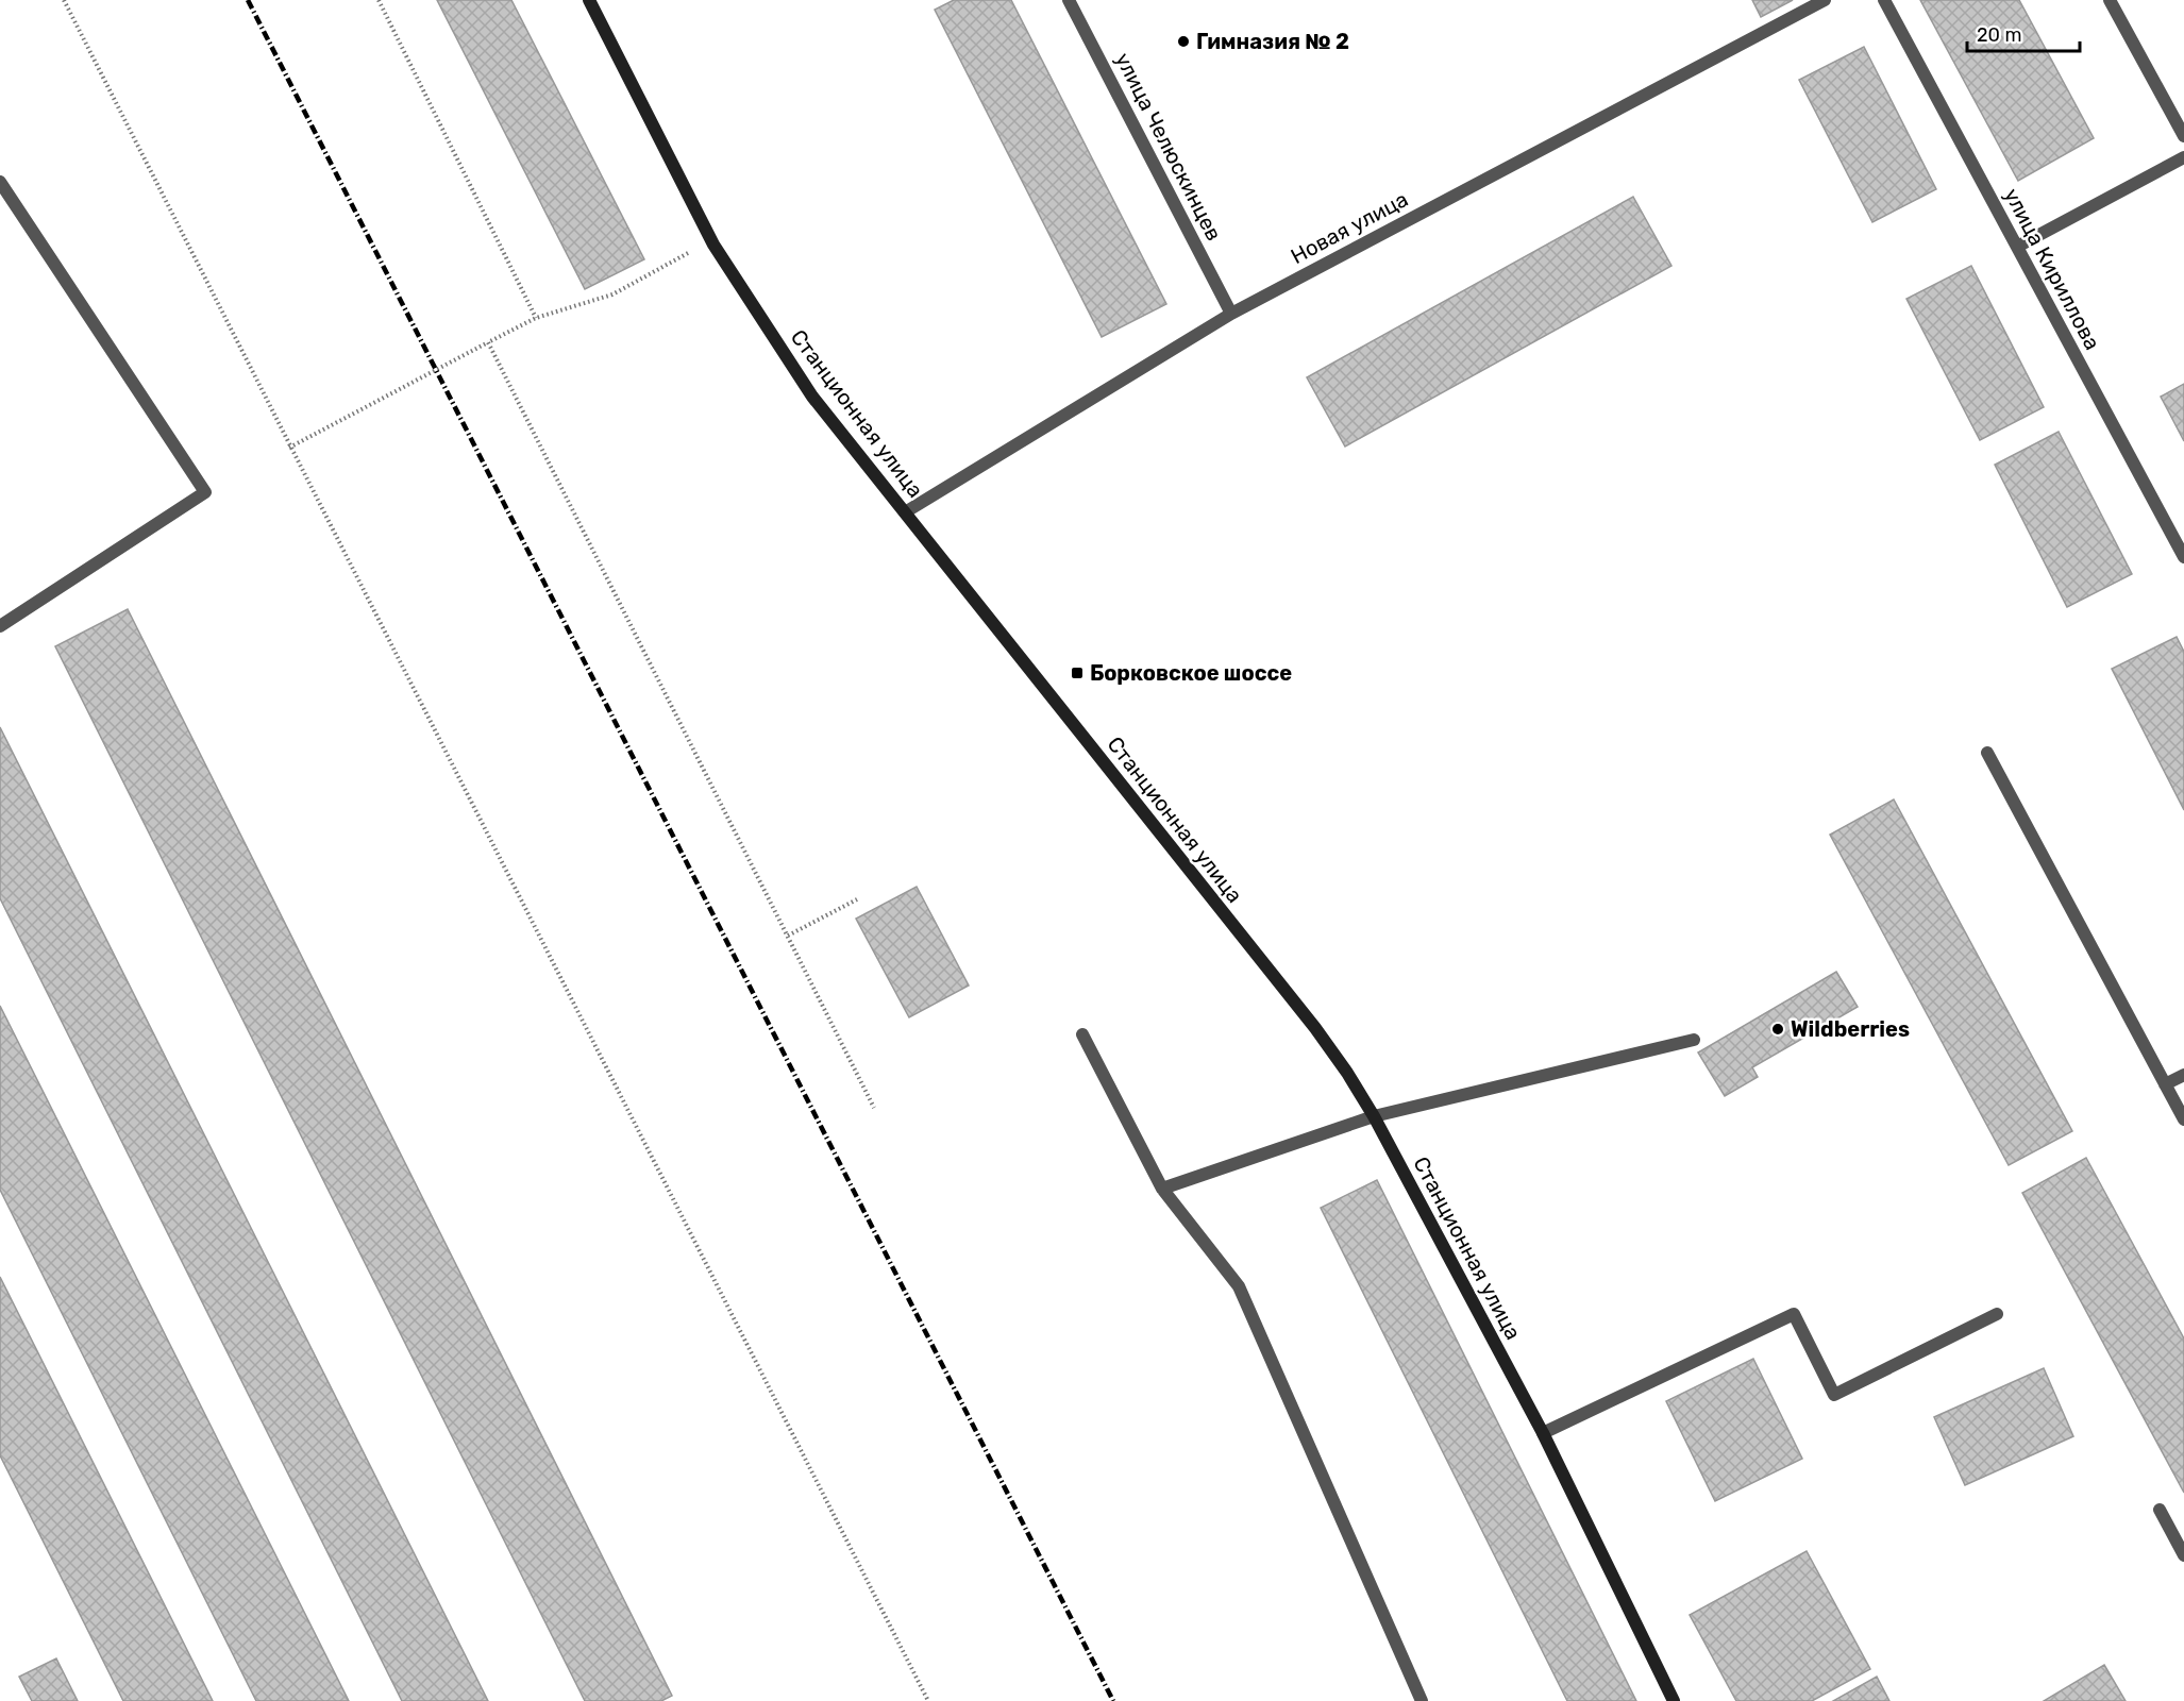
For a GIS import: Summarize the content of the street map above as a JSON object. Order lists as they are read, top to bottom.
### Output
{
  "streets": {
    "main road": ["Станционная улица"],
    "street": ["улица Челюскинцев", "Новая улица", "улица Кириллова"]
  },
  "crossings": [
    ["улица Челюскинцев", "Новая улица"],
    ["Новая улица", "Станционная улица"]
  ],
  "places": {
    "other": ["Гимназия № 2", "Wildberries"],
    "transit": ["Борковское шоссе"]
  },
  "scale_bar": "20 m"
}
